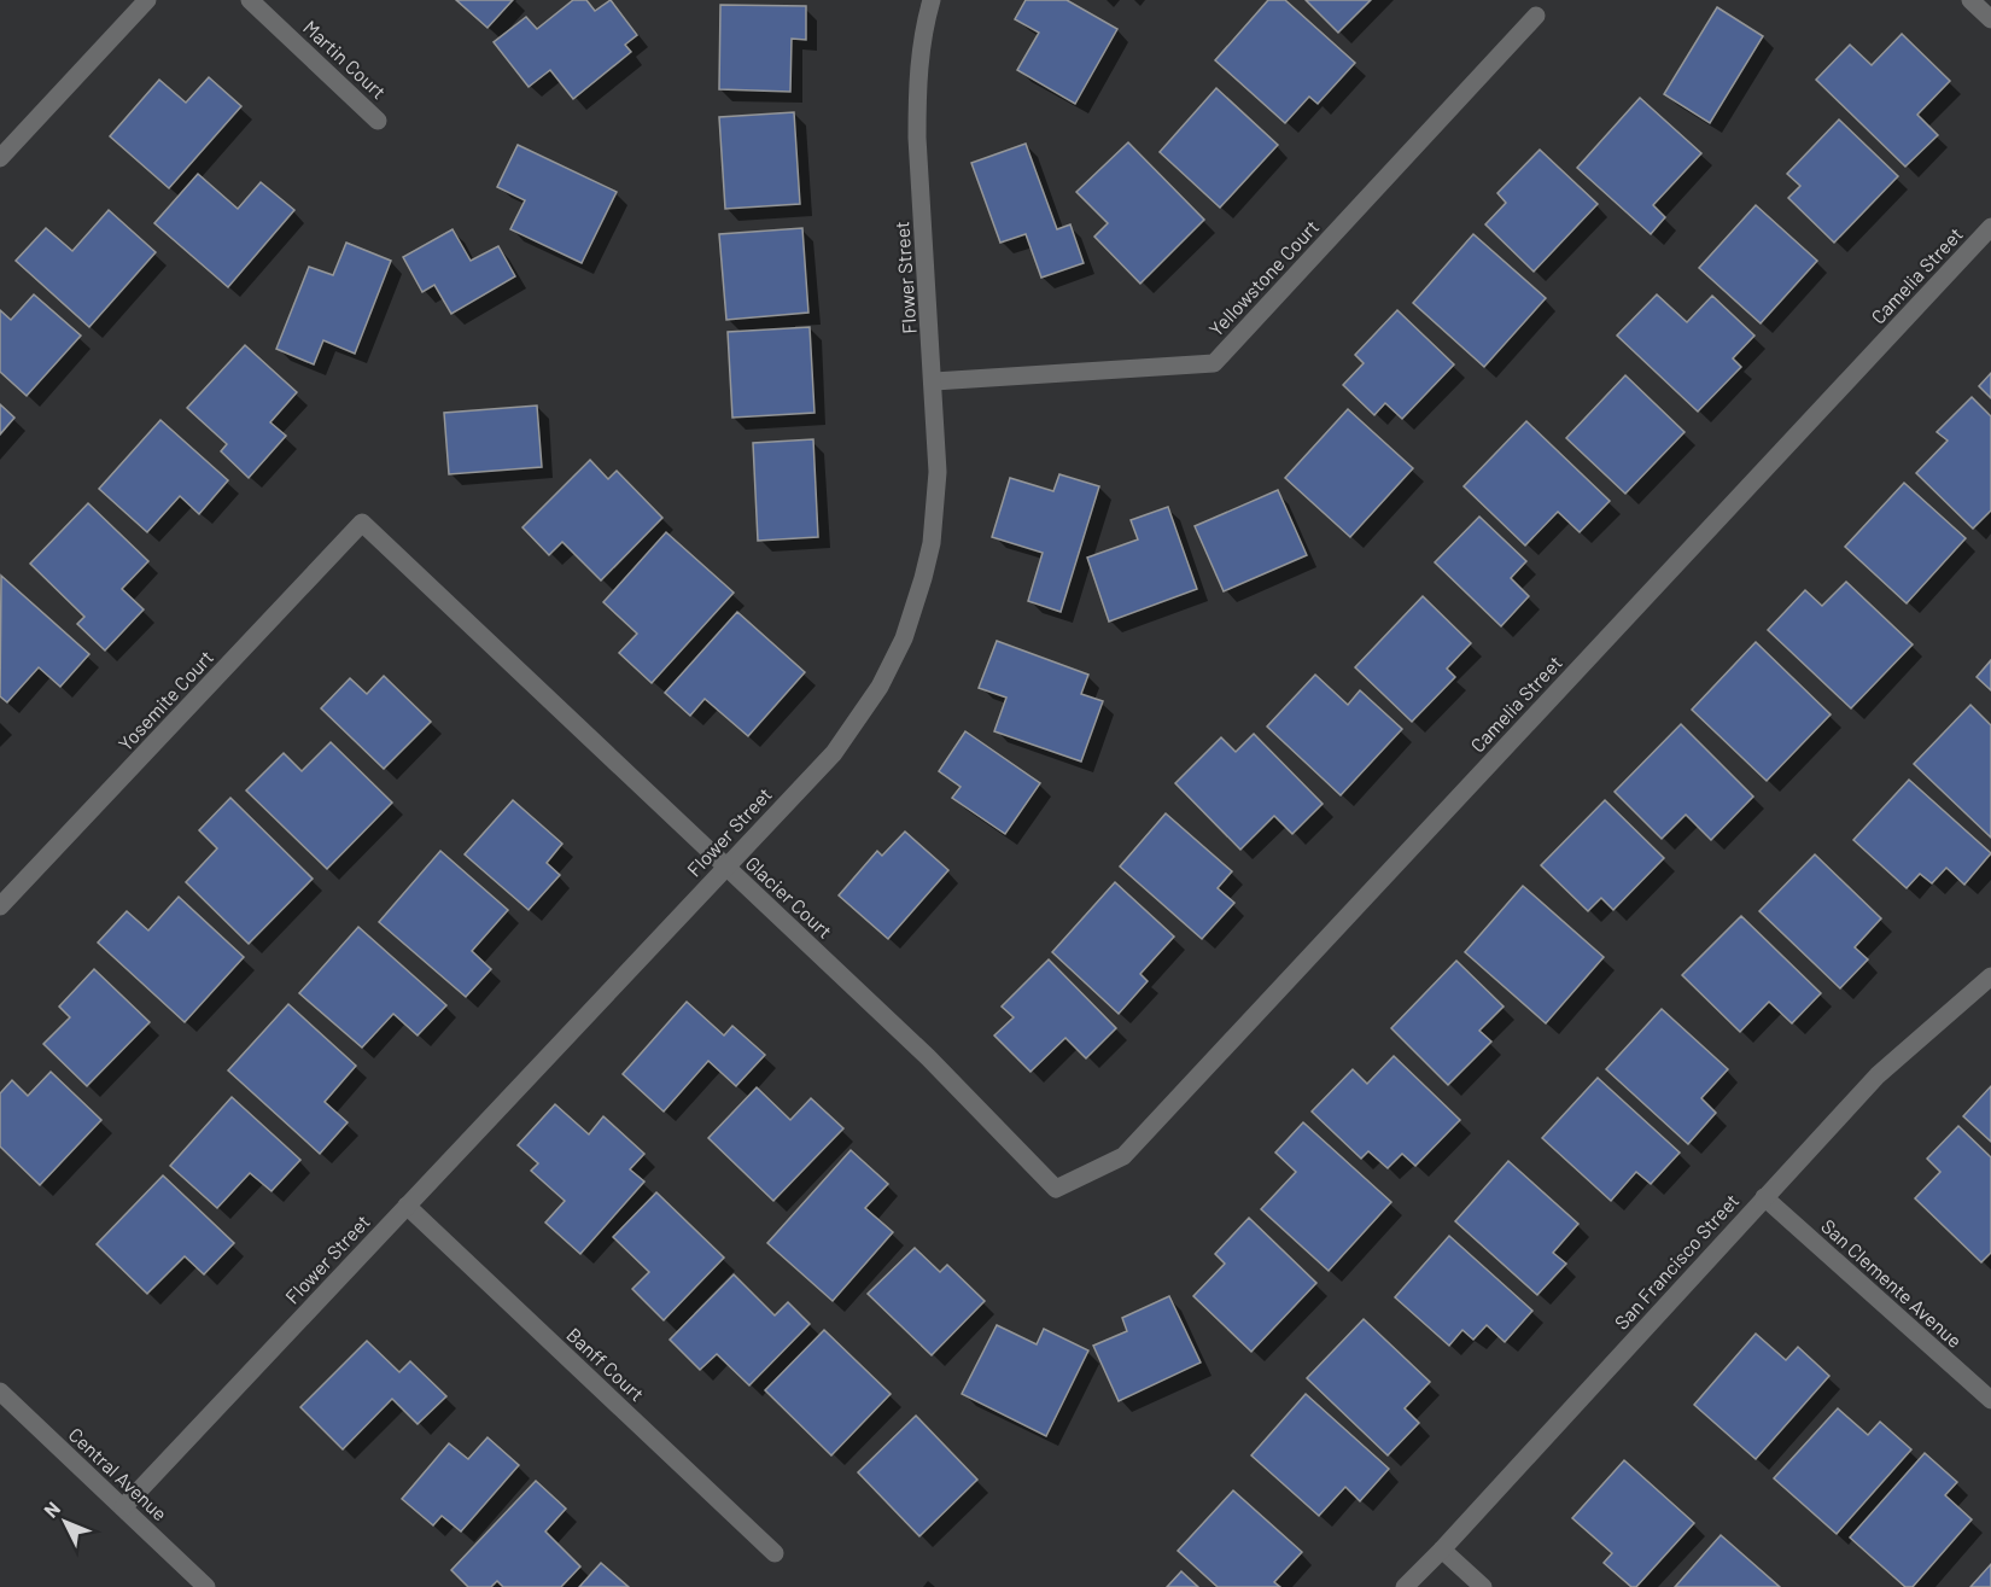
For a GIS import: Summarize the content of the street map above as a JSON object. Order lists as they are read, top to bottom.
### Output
{
  "streets": {
    "street": [
      "Martin Court",
      "Camelia Street",
      "Flower Street",
      "Yellowstone Court",
      "Yosemite Court",
      "Glacier Court",
      "San Francisco Street",
      "San Clemente Avenue",
      "Banff Court",
      "Central Avenue"
    ]
  },
  "crossings": [
    ["Camelia Street", "Glacier Court"],
    ["Flower Street", "Yellowstone Court"],
    ["Flower Street", "Glacier Court"],
    ["Flower Street", "Banff Court"],
    ["Flower Street", "Central Avenue"],
    ["Yosemite Court", "Glacier Court"],
    ["San Francisco Street", "San Clemente Avenue"]
  ],
  "north": "top left"
}
